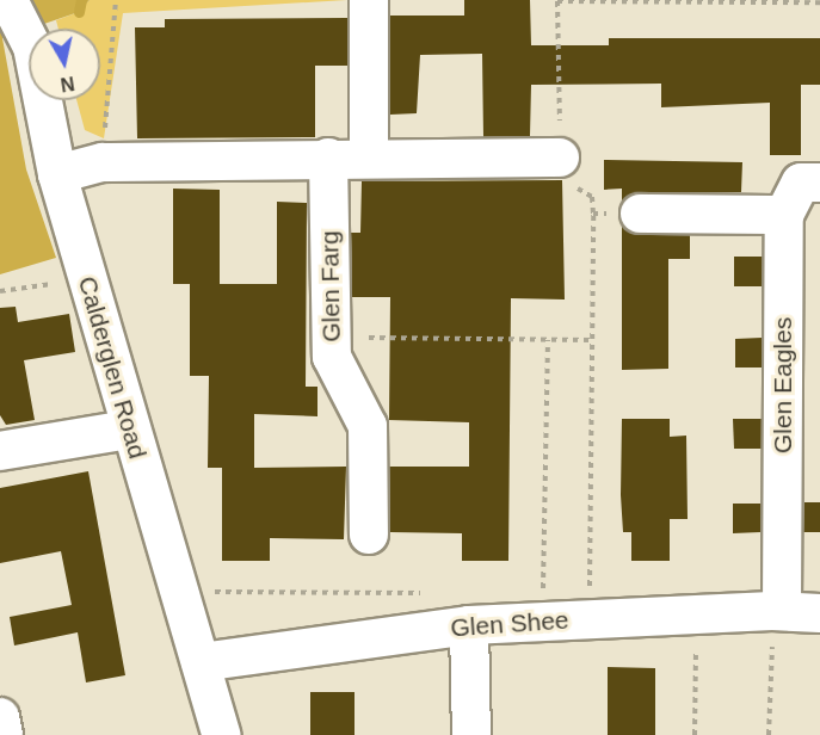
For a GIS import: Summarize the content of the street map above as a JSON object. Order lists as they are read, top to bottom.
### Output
{
  "streets": {
    "street": [
      "Glen Farg",
      "Calderglen Road",
      "Glen Eagles",
      "Glen Shee"
    ]
  },
  "crossings": [
    ["Calderglen Road", "Glen Shee"],
    ["Glen Eagles", "Glen Shee"]
  ],
  "north": "bottom"
}
